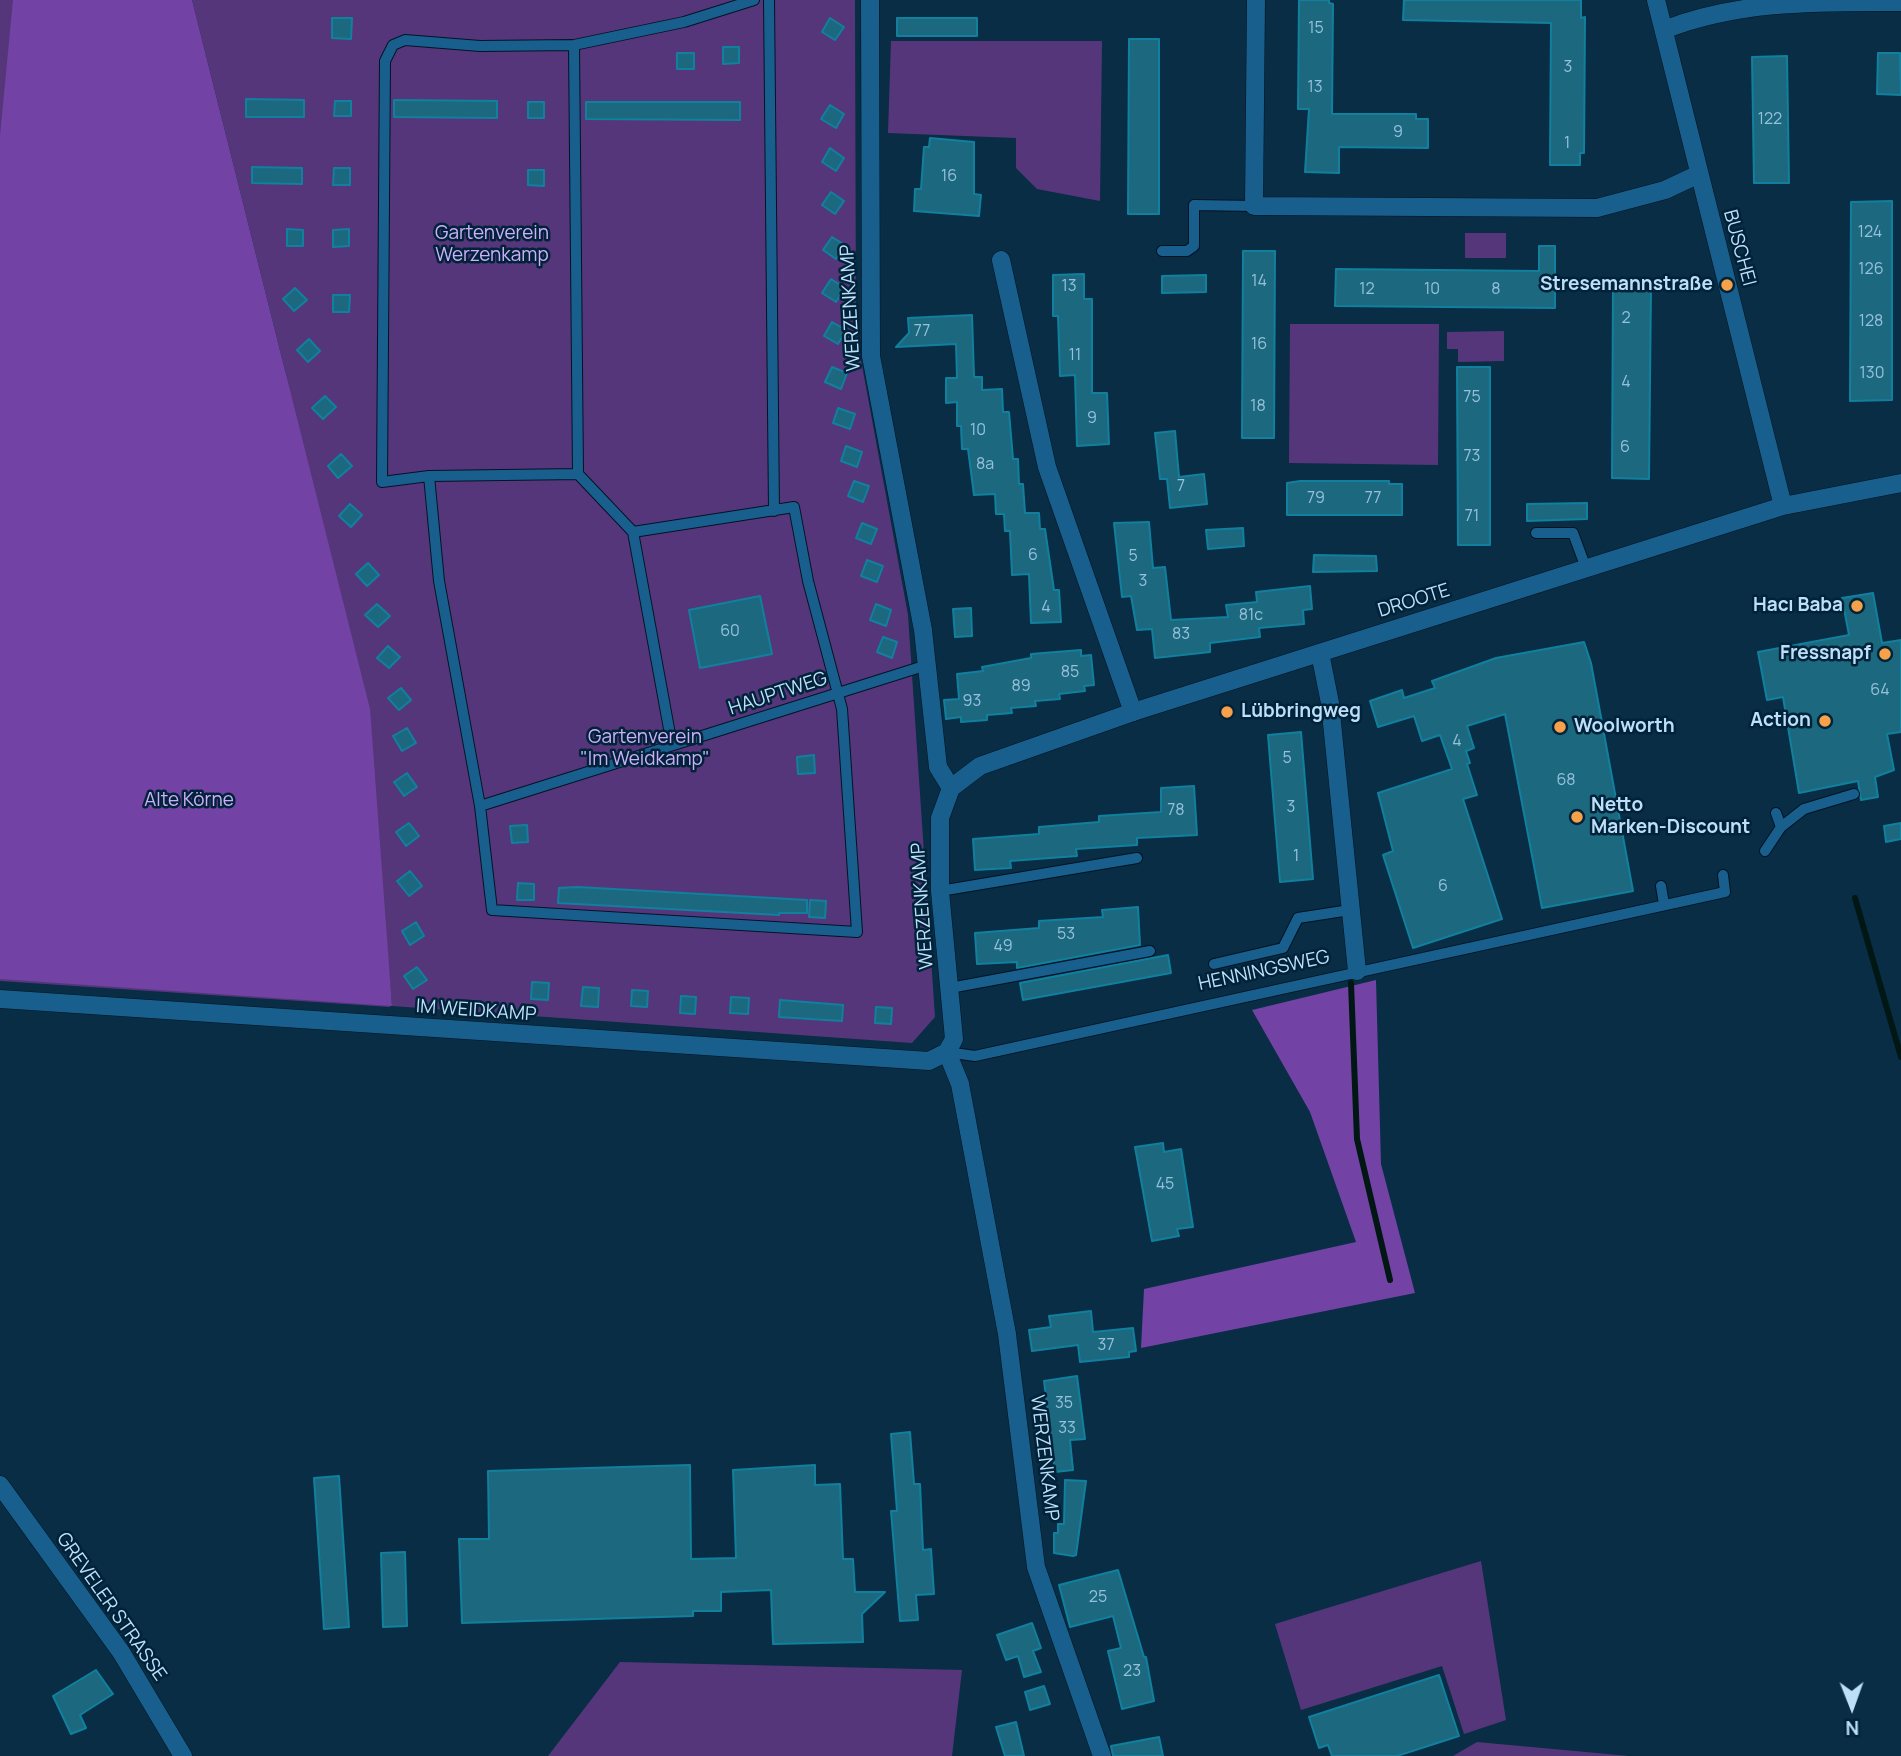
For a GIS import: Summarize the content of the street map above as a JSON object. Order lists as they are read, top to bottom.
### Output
{
  "streets": {
    "street": [
      "BUSCHEI",
      "WERZENKAMP",
      "DROOTE",
      "HENNINGSWEG",
      "IM WEIDKAMP",
      "GREVELER STRASSE"
    ],
    "lane": ["HAUPTWEG"]
  },
  "crossings": [
    ["BUSCHEI", "DROOTE"],
    ["WERZENKAMP", "DROOTE"],
    ["WERZENKAMP", "HAUPTWEG"],
    ["WERZENKAMP", "HENNINGSWEG"],
    ["WERZENKAMP", "IM WEIDKAMP"],
    ["DROOTE", "HENNINGSWEG"],
    ["HENNINGSWEG", "IM WEIDKAMP"]
  ],
  "parks": ["Gartenverein Werzenkamp", "Gartenverein \"Im Weidkamp\"", "Alte Körne"],
  "places": [
    "Stresemannstraße",
    "Hacı Baba",
    "Fressnapf",
    "Lübbringweg",
    "Action",
    "Woolworth",
    "Netto Marken-Discount"
  ],
  "house_numbers": [
    "15",
    "3",
    "13",
    "122",
    "9",
    "1",
    "16",
    "124",
    "126",
    "14",
    "13",
    "12",
    "10",
    "8",
    "2",
    "128",
    "77",
    "16",
    "11",
    "130",
    "4",
    "75",
    "18",
    "9",
    "10",
    "6",
    "73",
    "8a",
    "7",
    "79",
    "77",
    "71",
    "6",
    "5",
    "3",
    "4",
    "81c",
    "60",
    "83",
    "85",
    "89",
    "64",
    "93",
    "4",
    "5",
    "68",
    "3",
    "78",
    "1",
    "6",
    "53",
    "49",
    "45",
    "37",
    "35",
    "33",
    "25",
    "23"
  ],
  "north": "bottom"
}
